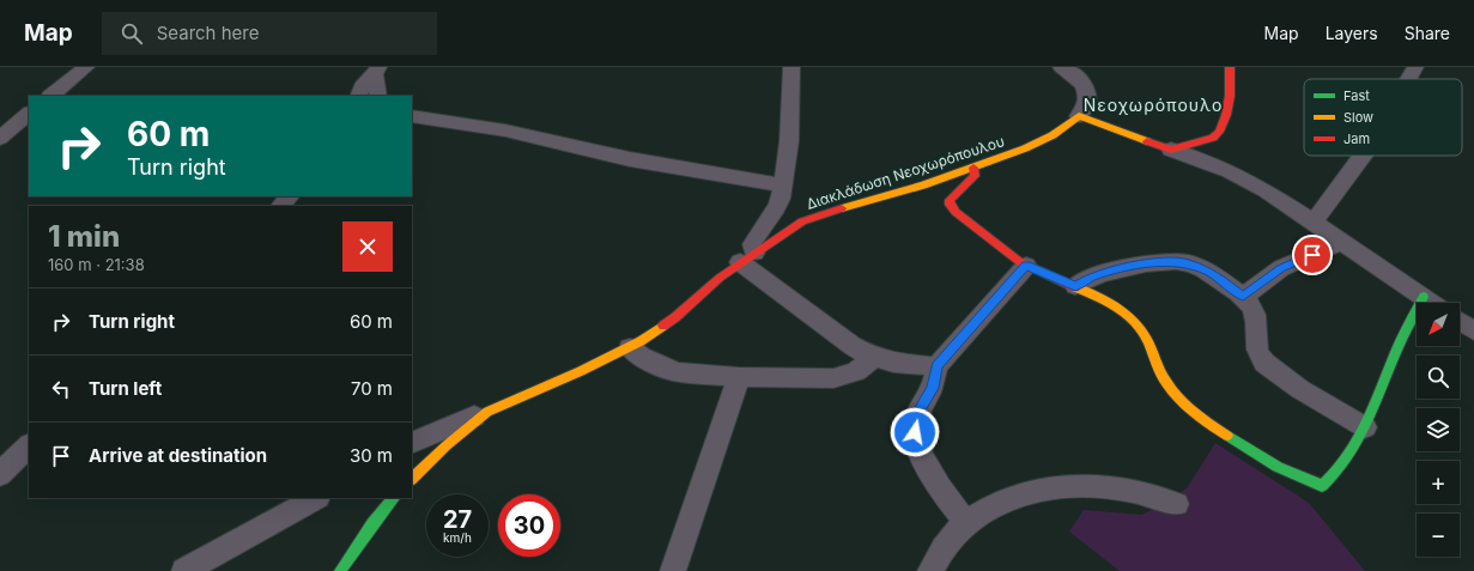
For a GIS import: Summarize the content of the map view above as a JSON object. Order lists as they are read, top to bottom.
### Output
{
  "streets": {
    "street": ["Διακλάδωση Νεοχωρόπουλου"]
  },
  "districts": ["Νεοχωρόπουλο"],
  "legend": ["Fast", "Slow", "Jam"],
  "north": "bottom left",
  "page": {
    "header": "Map",
    "search": "Search here",
    "nav": ["Map", "Layers", "Share"],
    "turn": ["60 m", "Turn right"],
    "heading": ["1 min", "160 m · 21:38"],
    "list": [
      {
        "name": "Turn right",
        "value": "60 m"
      },
      {
        "name": "Turn left",
        "value": "70 m"
      },
      {
        "name": "Arrive at destination",
        "value": "30 m"
      }
    ],
    "map_buttons": ["+", "−"],
    "speed": "27 km/h",
    "limit": "30"
  }
}
